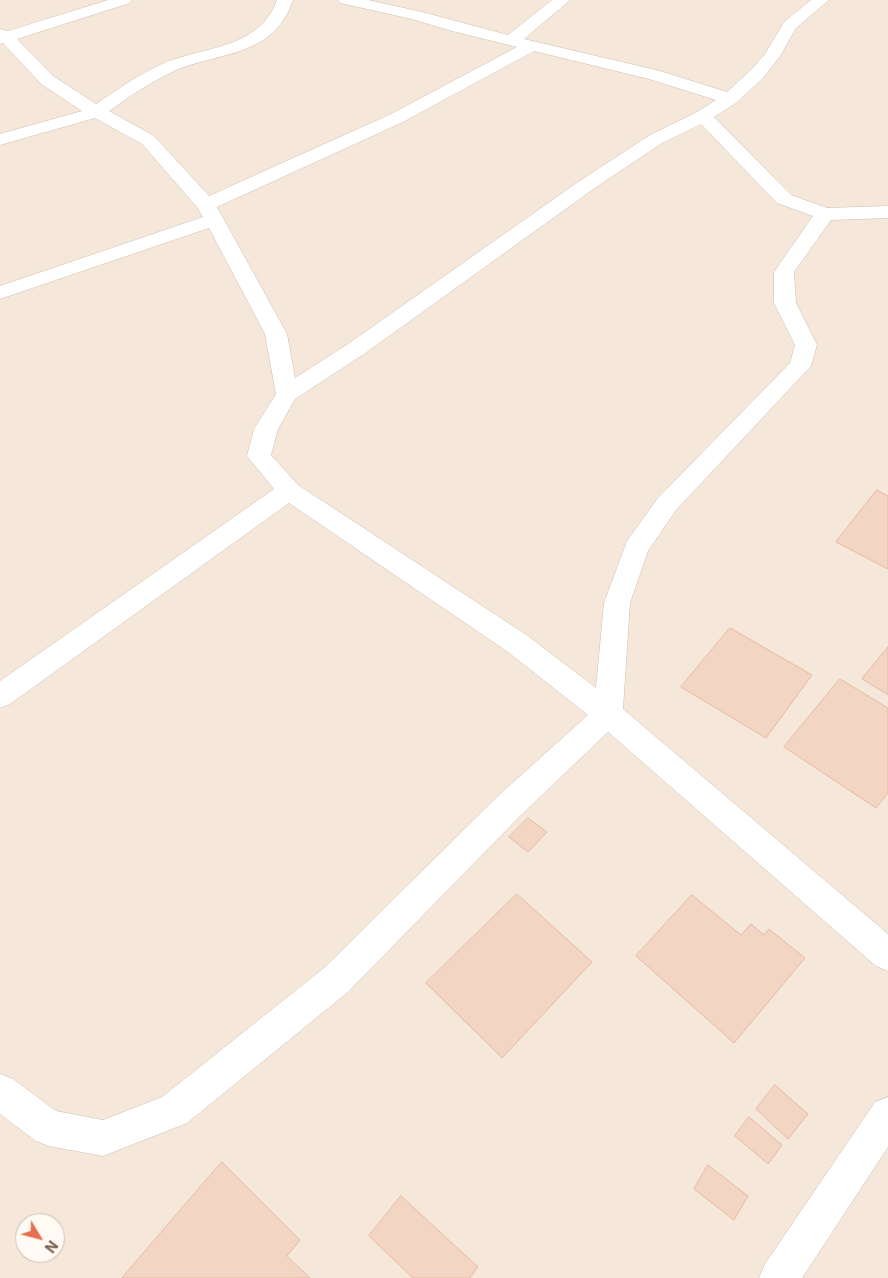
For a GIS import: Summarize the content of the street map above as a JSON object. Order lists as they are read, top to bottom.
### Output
{
  "north": "bottom right"
}
